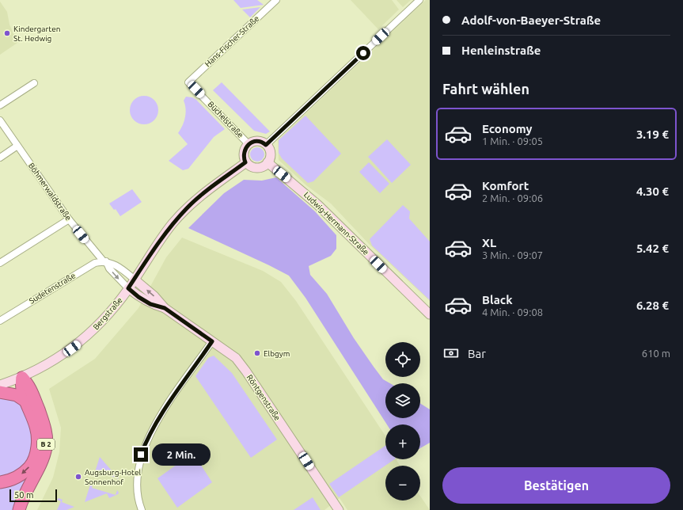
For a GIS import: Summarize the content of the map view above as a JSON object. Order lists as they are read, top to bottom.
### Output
{
  "streets": {
    "highway": ["B 2"],
    "street": [
      "Hans-Fischer-Straße",
      "Büchelstraße",
      "Böhmerwaldstraße",
      "Ludwig-Hermann-Straße",
      "Sudetenstraße",
      "Bergstraße",
      "Röntgenstraße"
    ]
  },
  "crossings": [
    ["Hans-Fischer-Straße", "Büchelstraße"],
    ["Büchelstraße", "Ludwig-Hermann-Straße"],
    ["Büchelstraße", "Bergstraße"],
    ["Böhmerwaldstraße", "Sudetenstraße"],
    ["Ludwig-Hermann-Straße", "Bergstraße"],
    ["Bergstraße", "Röntgenstraße"],
    ["Bergstraße", "B 2"]
  ],
  "places": ["Kindergarten St. Hedwig", "Elbgym", "Augsburg-Hotel Sonnenhof"],
  "scale_bar": "50 m",
  "page": {
    "banner": ["Adolf-von-Baeyer-Straße", "Henleinstraße"],
    "heading": "Fahrt wählen",
    "list": [
      {
        "name": "Economy",
        "note": "1 Min. · 09:05",
        "value": "3.19 €"
      },
      {
        "name": "Komfort",
        "note": "2 Min. · 09:06",
        "value": "4.30 €"
      },
      {
        "name": "XL",
        "note": "3 Min. · 09:07",
        "value": "5.42 €"
      },
      {
        "name": "Black",
        "note": "4 Min. · 09:08",
        "value": "6.28 €"
      }
    ],
    "pay": ["Bar", "610 m"],
    "map_buttons": ["+", "−"],
    "bubble": "2 Min.",
    "buttons": "Bestätigen",
    "scale": "50 m"
  }
}
